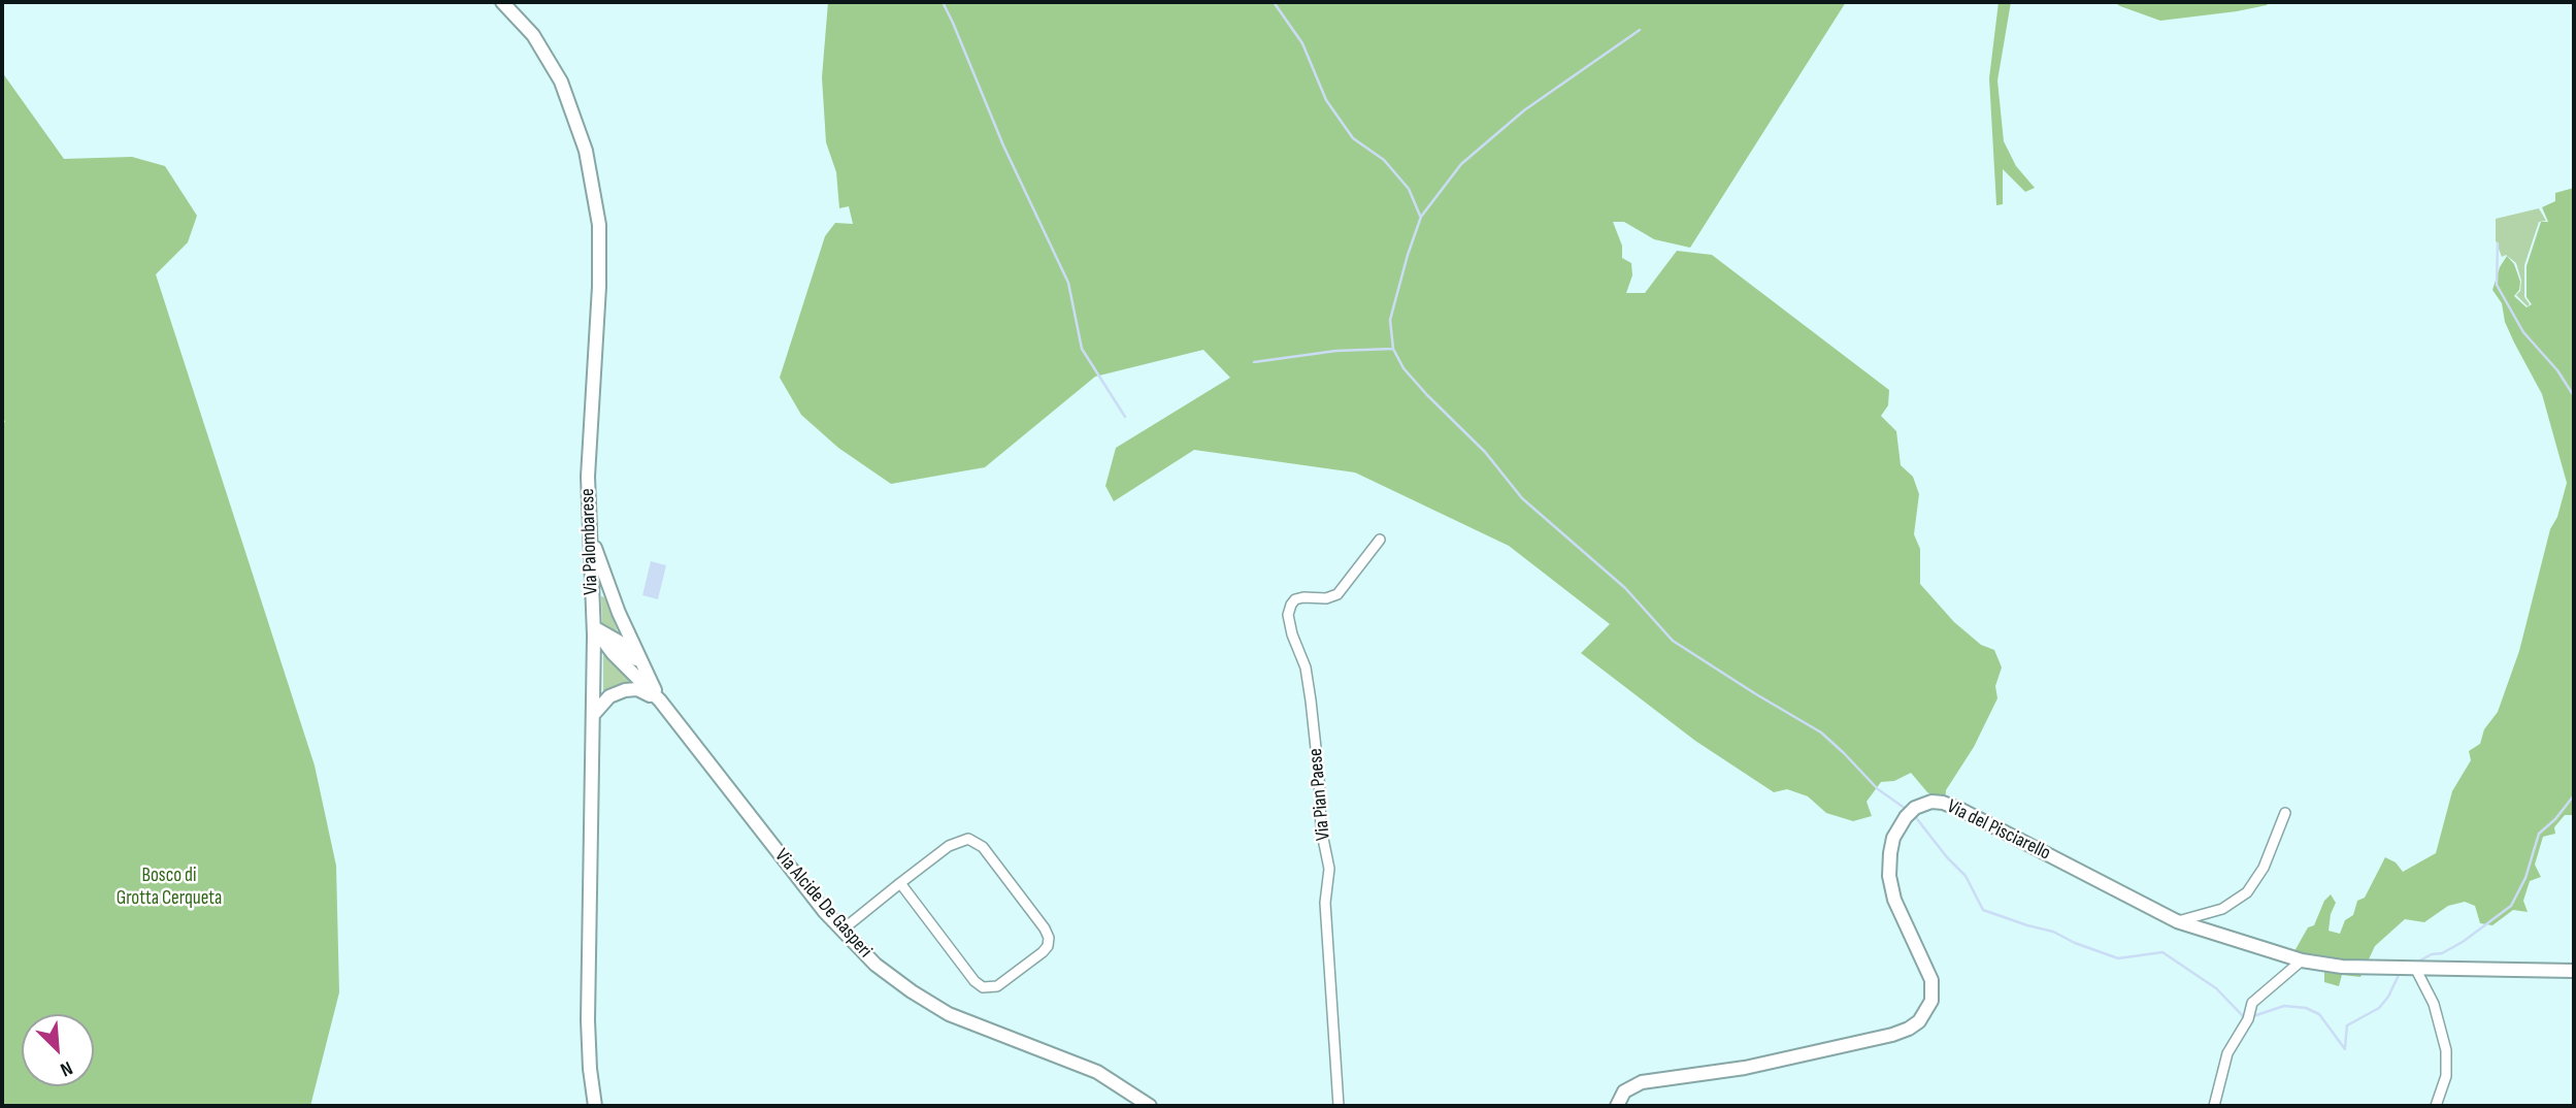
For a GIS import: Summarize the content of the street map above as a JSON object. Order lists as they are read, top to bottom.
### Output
{
  "streets": {
    "street": [
      "Via Palombarese",
      "Via Pian Paese",
      "Via del Pisciarello",
      "Via Alcide De Gasperi"
    ]
  },
  "crossings": [
    ["Via Palombarese", "Via Alcide De Gasperi"]
  ],
  "parks": ["Bosco di Grotta Cerqueta"],
  "north": "bottom right"
}
